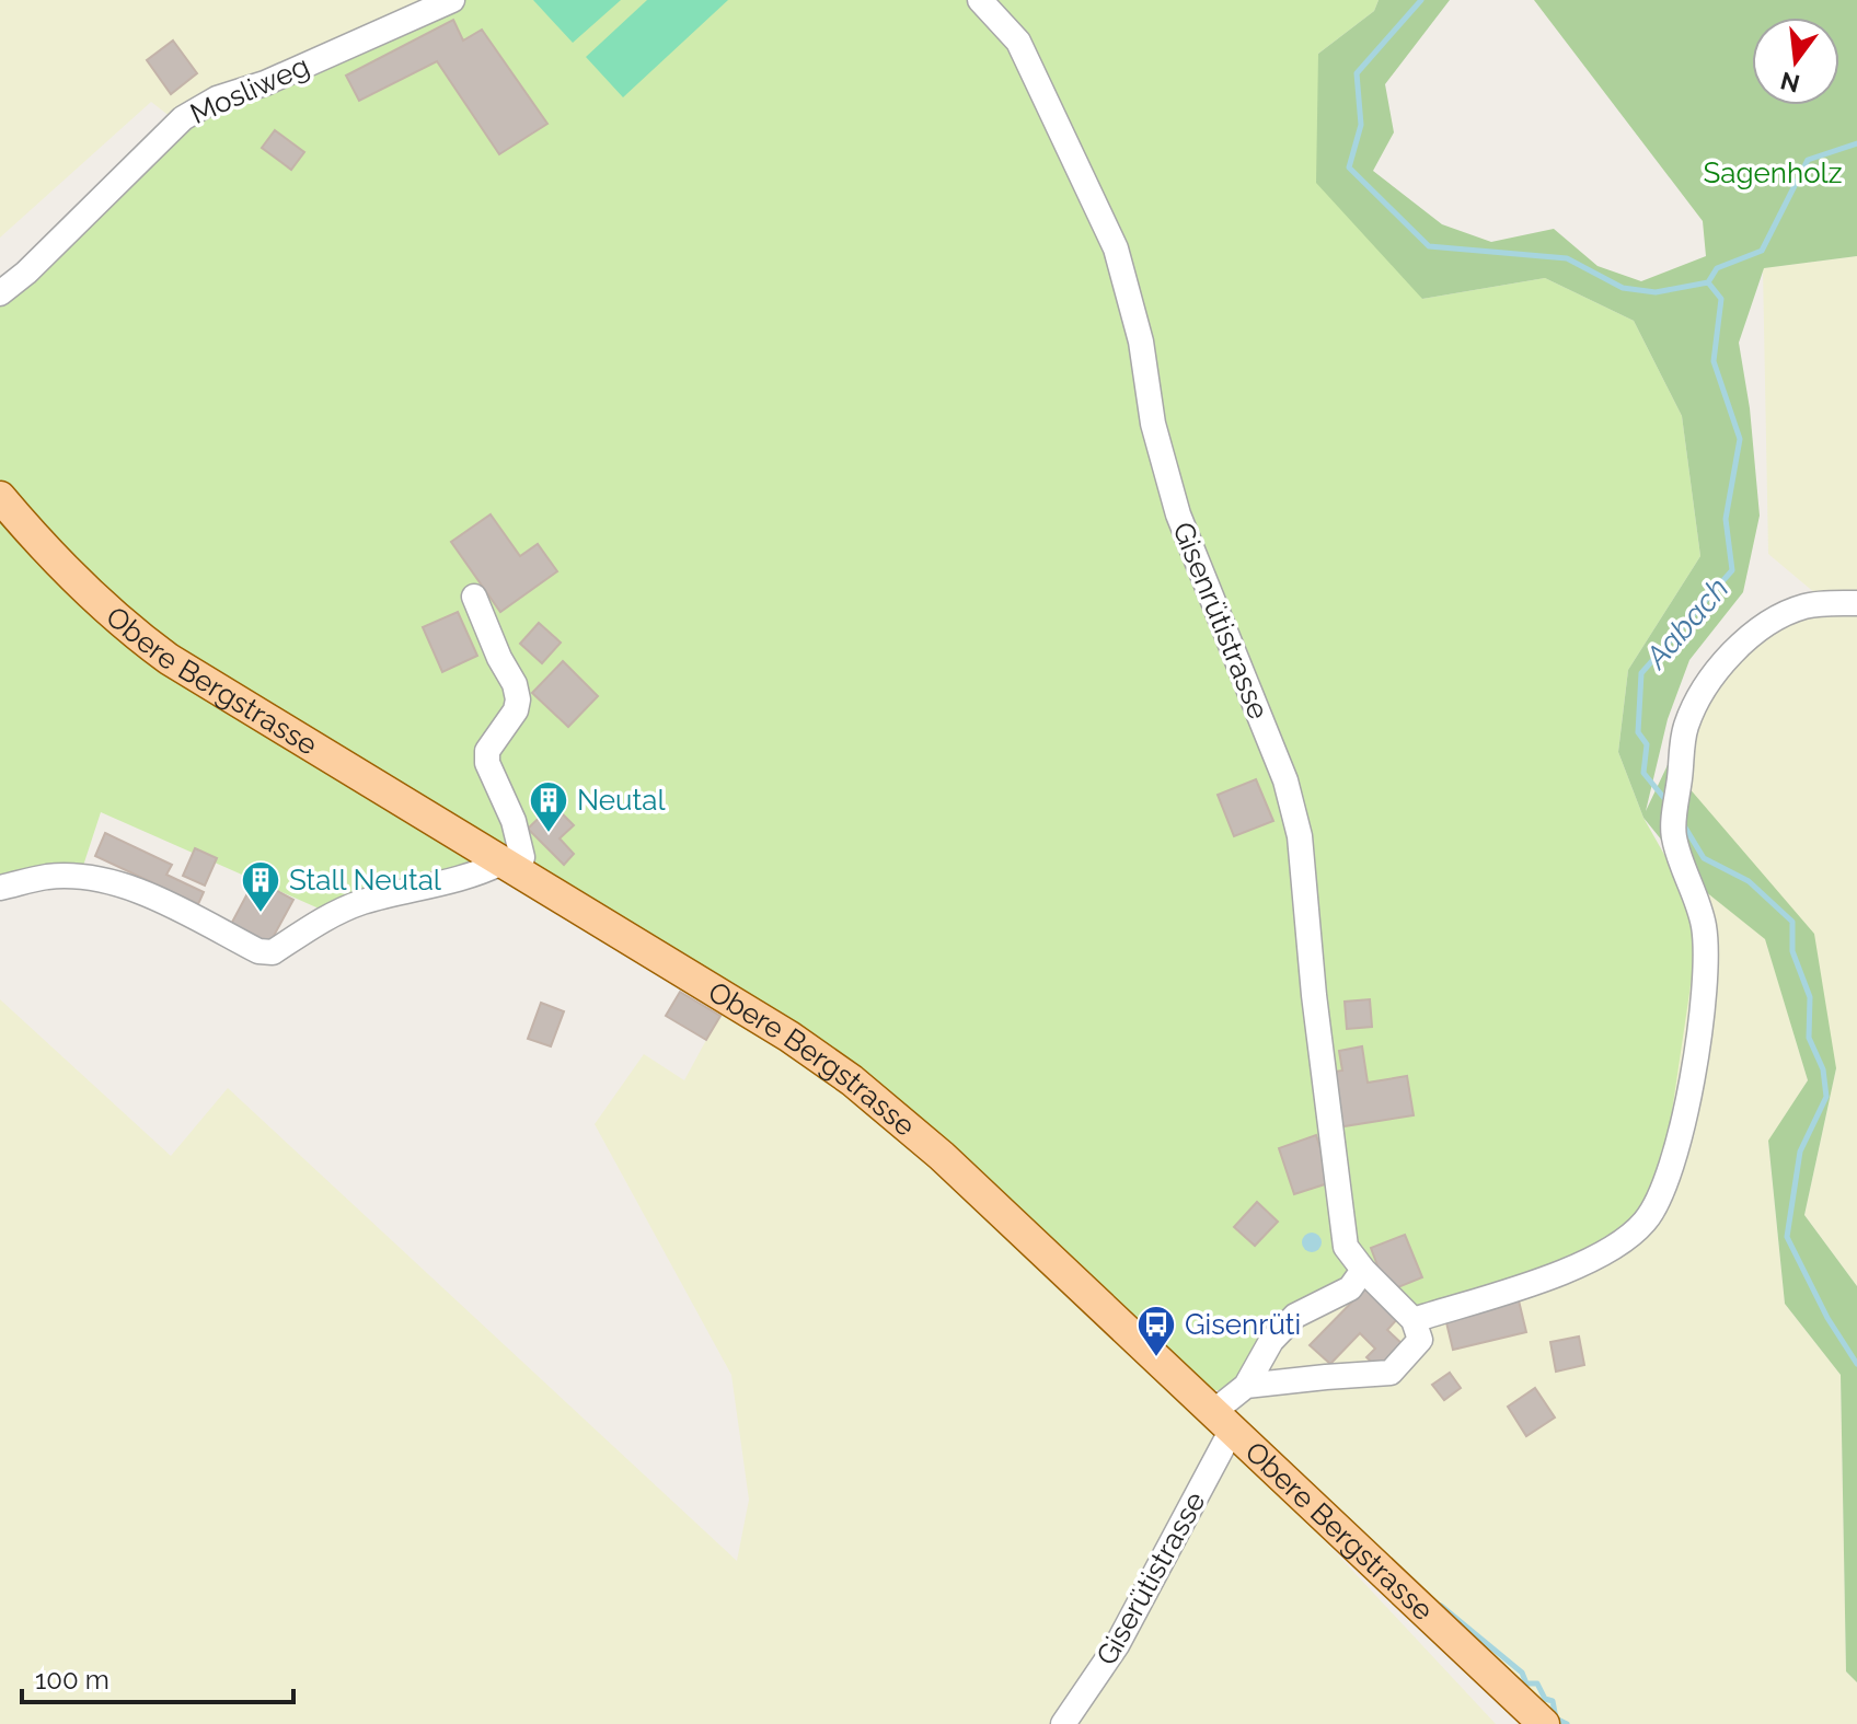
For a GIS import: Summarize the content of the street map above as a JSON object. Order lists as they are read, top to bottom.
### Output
{
  "streets": {
    "main road": ["Obere Bergstrasse"],
    "street": ["Mosliweg", "Gisenrütistrasse", "Giserütistrasse"]
  },
  "crossings": [
    ["Obere Bergstrasse", "Giserütistrasse"]
  ],
  "water": ["Aabach"],
  "parks": ["Sagenholz"],
  "places": {
    "building": ["Neutal", "Stall Neutal"],
    "bus stop": ["Gisenrüti"]
  },
  "scale_bar": "100 m",
  "north": "bottom"
}
